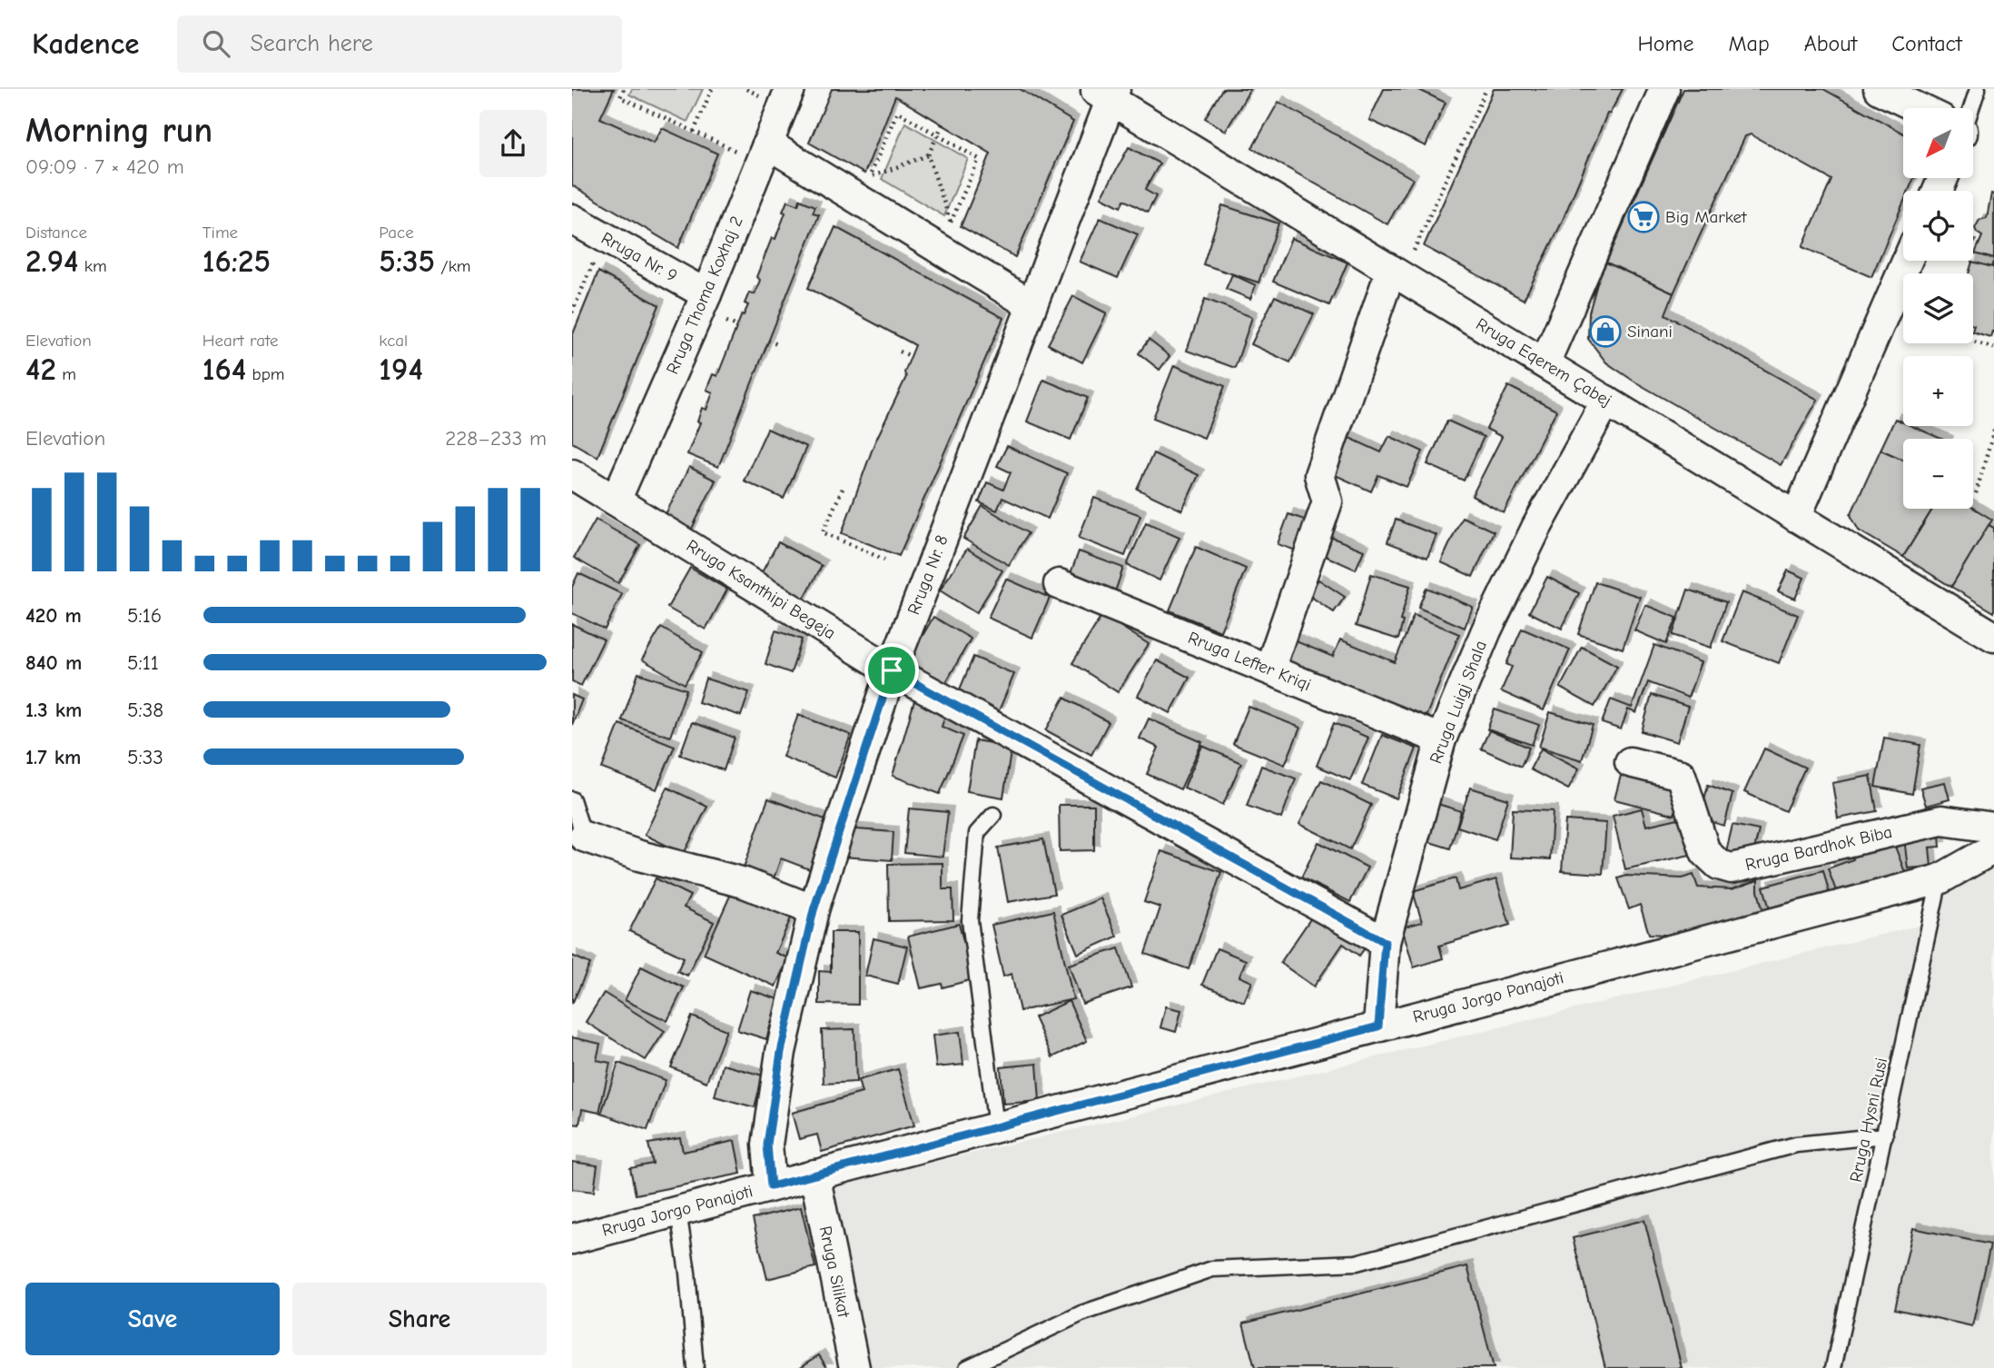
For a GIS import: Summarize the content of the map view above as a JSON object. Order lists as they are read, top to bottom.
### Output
{
  "streets": {
    "street": [
      "Rruga Nr. 9",
      "Rruga Thoma Koxhaj 2",
      "Rruga Eqerem Çabej",
      "Rruga Nr. 8",
      "Rruga Ksanthipi Begeja",
      "Rruga Lefter Kriqi",
      "Rruga Luigj Shala",
      "Rruga Bardhok Biba",
      "Rruga Jorgo Panajoti",
      "Rruga Silikat"
    ],
    "lane": ["Rruga Hysni Rusi"]
  },
  "crossings": [
    ["Rruga Nr. 9", "Rruga Thoma Koxhaj 2"],
    ["Rruga Thoma Koxhaj 2", "Rruga Ksanthipi Begeja"],
    ["Rruga Eqerem Çabej", "Rruga Nr. 8"],
    ["Rruga Eqerem Çabej", "Rruga Luigj Shala"],
    ["Rruga Nr. 8", "Rruga Ksanthipi Begeja"],
    ["Rruga Nr. 8", "Rruga Jorgo Panajoti"],
    ["Rruga Ksanthipi Begeja", "Rruga Luigj Shala"],
    ["Rruga Lefter Kriqi", "Rruga Luigj Shala"],
    ["Rruga Luigj Shala", "Rruga Jorgo Panajoti"],
    ["Rruga Jorgo Panajoti", "Rruga Hysni Rusi"],
    ["Rruga Jorgo Panajoti", "Rruga Silikat"]
  ],
  "places": {
    "supermarket": ["Big Market"],
    "shop": ["Sinani"]
  },
  "north": "bottom left",
  "page": {
    "header": "Kadence",
    "search": "Search here",
    "nav": [
      "Home",
      "Map",
      "About",
      "Contact"
    ],
    "heading": ["Morning run", "09:09 · 7 × 420 m"],
    "map_buttons": ["+", "−"],
    "stats": [
      ["Distance", "2.94 km"],
      ["Time", "16:25"],
      ["Pace", "5:35 /km"],
      ["Elevation", "42 m"],
      ["Heart rate", "164 bpm"],
      ["kcal", "194"]
    ],
    "chart": ["Elevation", "228–233 m"],
    "list": [
      {
        "name": "420 m",
        "note": "5:16"
      },
      {
        "name": "840 m",
        "note": "5:11"
      },
      {
        "name": "1.3 km",
        "note": "5:38"
      },
      {
        "name": "1.7 km",
        "note": "5:33"
      }
    ],
    "buttons": ["Save", "Share"]
  }
}
